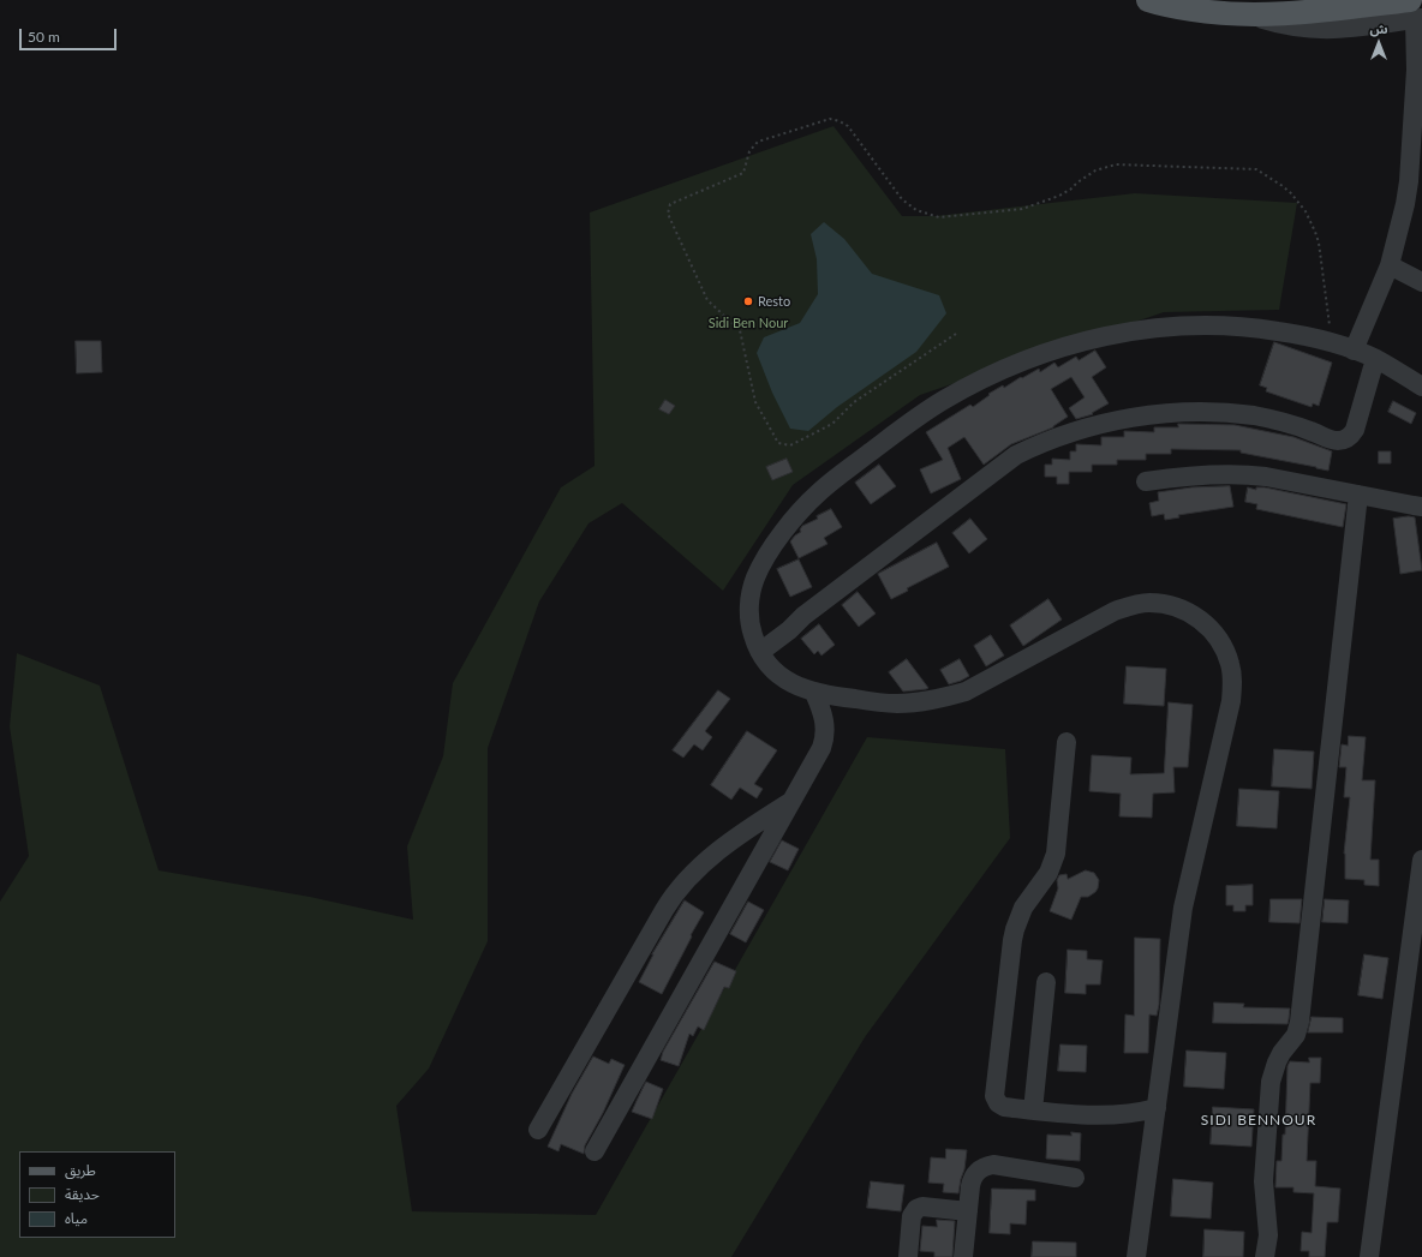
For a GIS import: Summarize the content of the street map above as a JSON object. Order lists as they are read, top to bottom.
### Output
{
  "districts": ["SIDI BENNOUR"],
  "parks": ["Sidi Ben Nour"],
  "places": ["Resto"],
  "legend": ["طريق", "حديقة", "مياه"],
  "scale_bar": "50 m",
  "north": "top"
}
